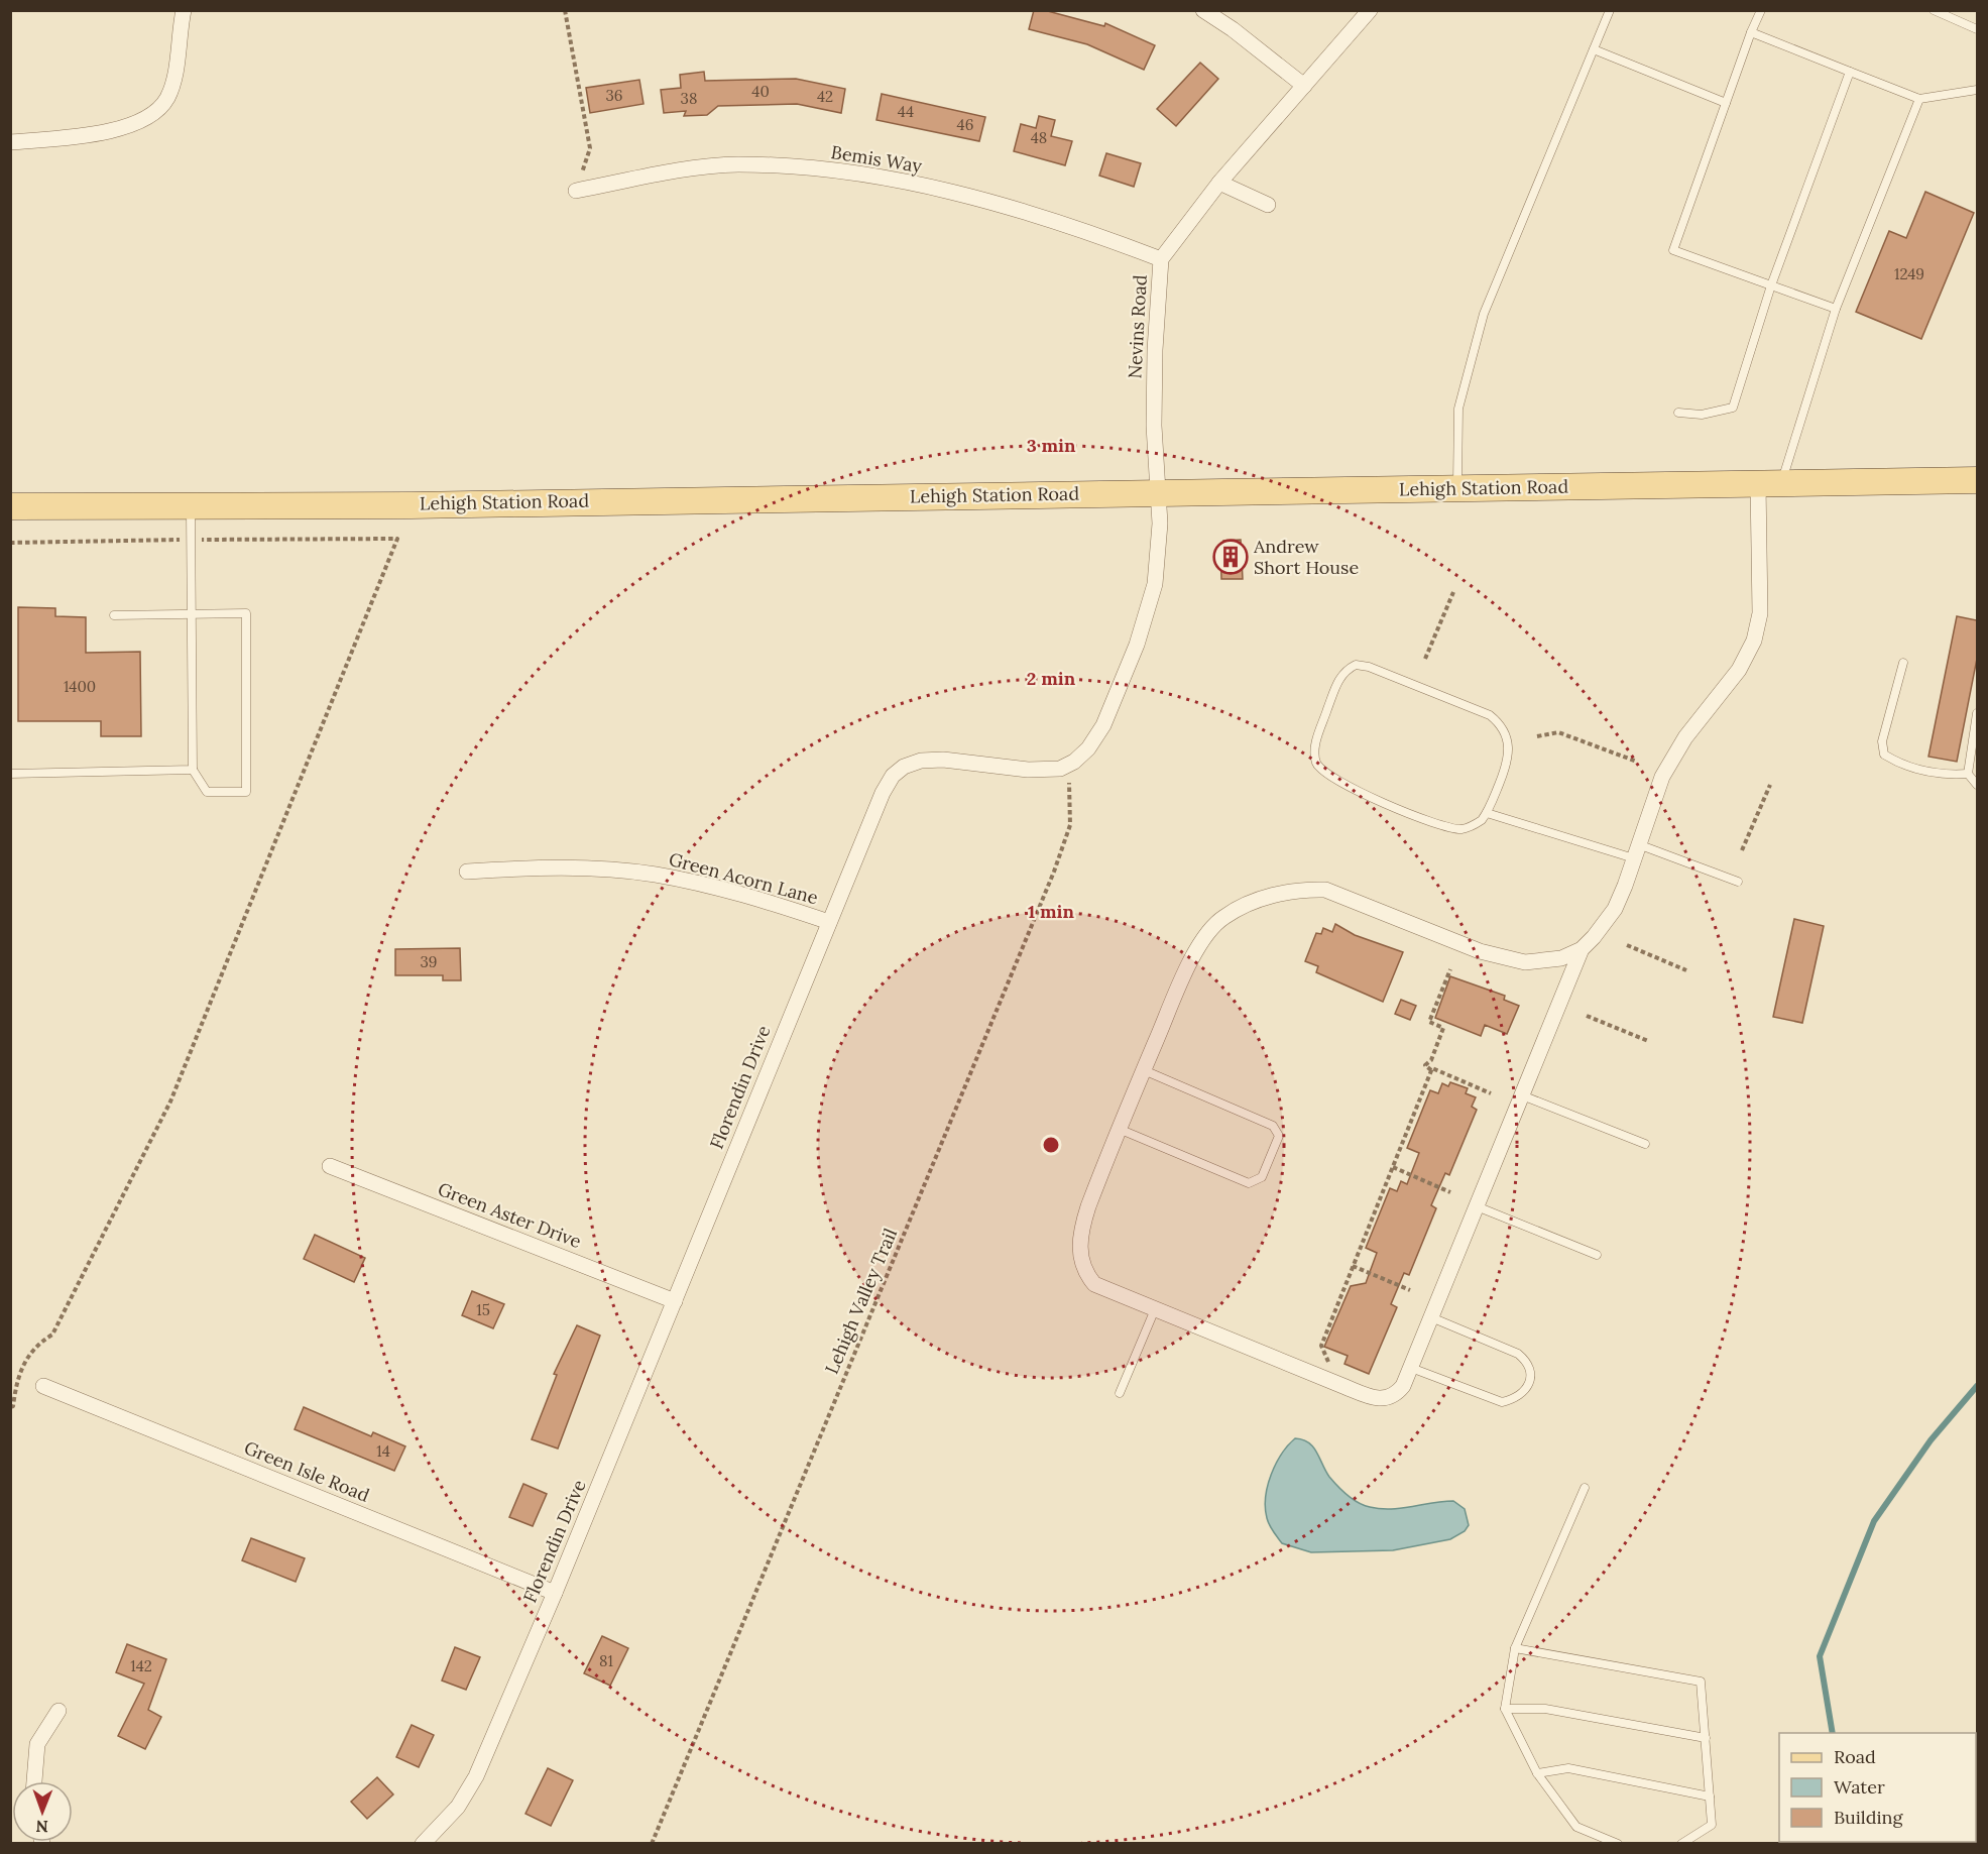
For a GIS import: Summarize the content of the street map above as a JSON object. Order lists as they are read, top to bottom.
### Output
{
  "streets": {
    "main road": ["Lehigh Station Road"],
    "street": [
      "Bemis Way",
      "Nevins Road",
      "Green Acorn Lane",
      "Florendin Drive",
      "Green Aster Drive",
      "Green Isle Road"
    ],
    "path": ["Lehigh Valley Trail"]
  },
  "crossings": [
    ["Bemis Way", "Nevins Road"],
    ["Nevins Road", "Lehigh Station Road"],
    ["Green Acorn Lane", "Florendin Drive"],
    ["Florendin Drive", "Green Aster Drive"],
    ["Florendin Drive", "Lehigh Valley Trail"],
    ["Florendin Drive", "Green Isle Road"]
  ],
  "places": {
    "building": ["Andrew Short House"]
  },
  "house_numbers": [
    "40",
    "36",
    "42",
    "38",
    "44",
    "46",
    "48",
    "1249",
    "1400",
    "39",
    "15",
    "14",
    "81",
    "142"
  ],
  "legend": ["Road", "Water", "Building"],
  "north": "bottom",
  "rings": ["3 min", "2 min", "1 min"]
}
